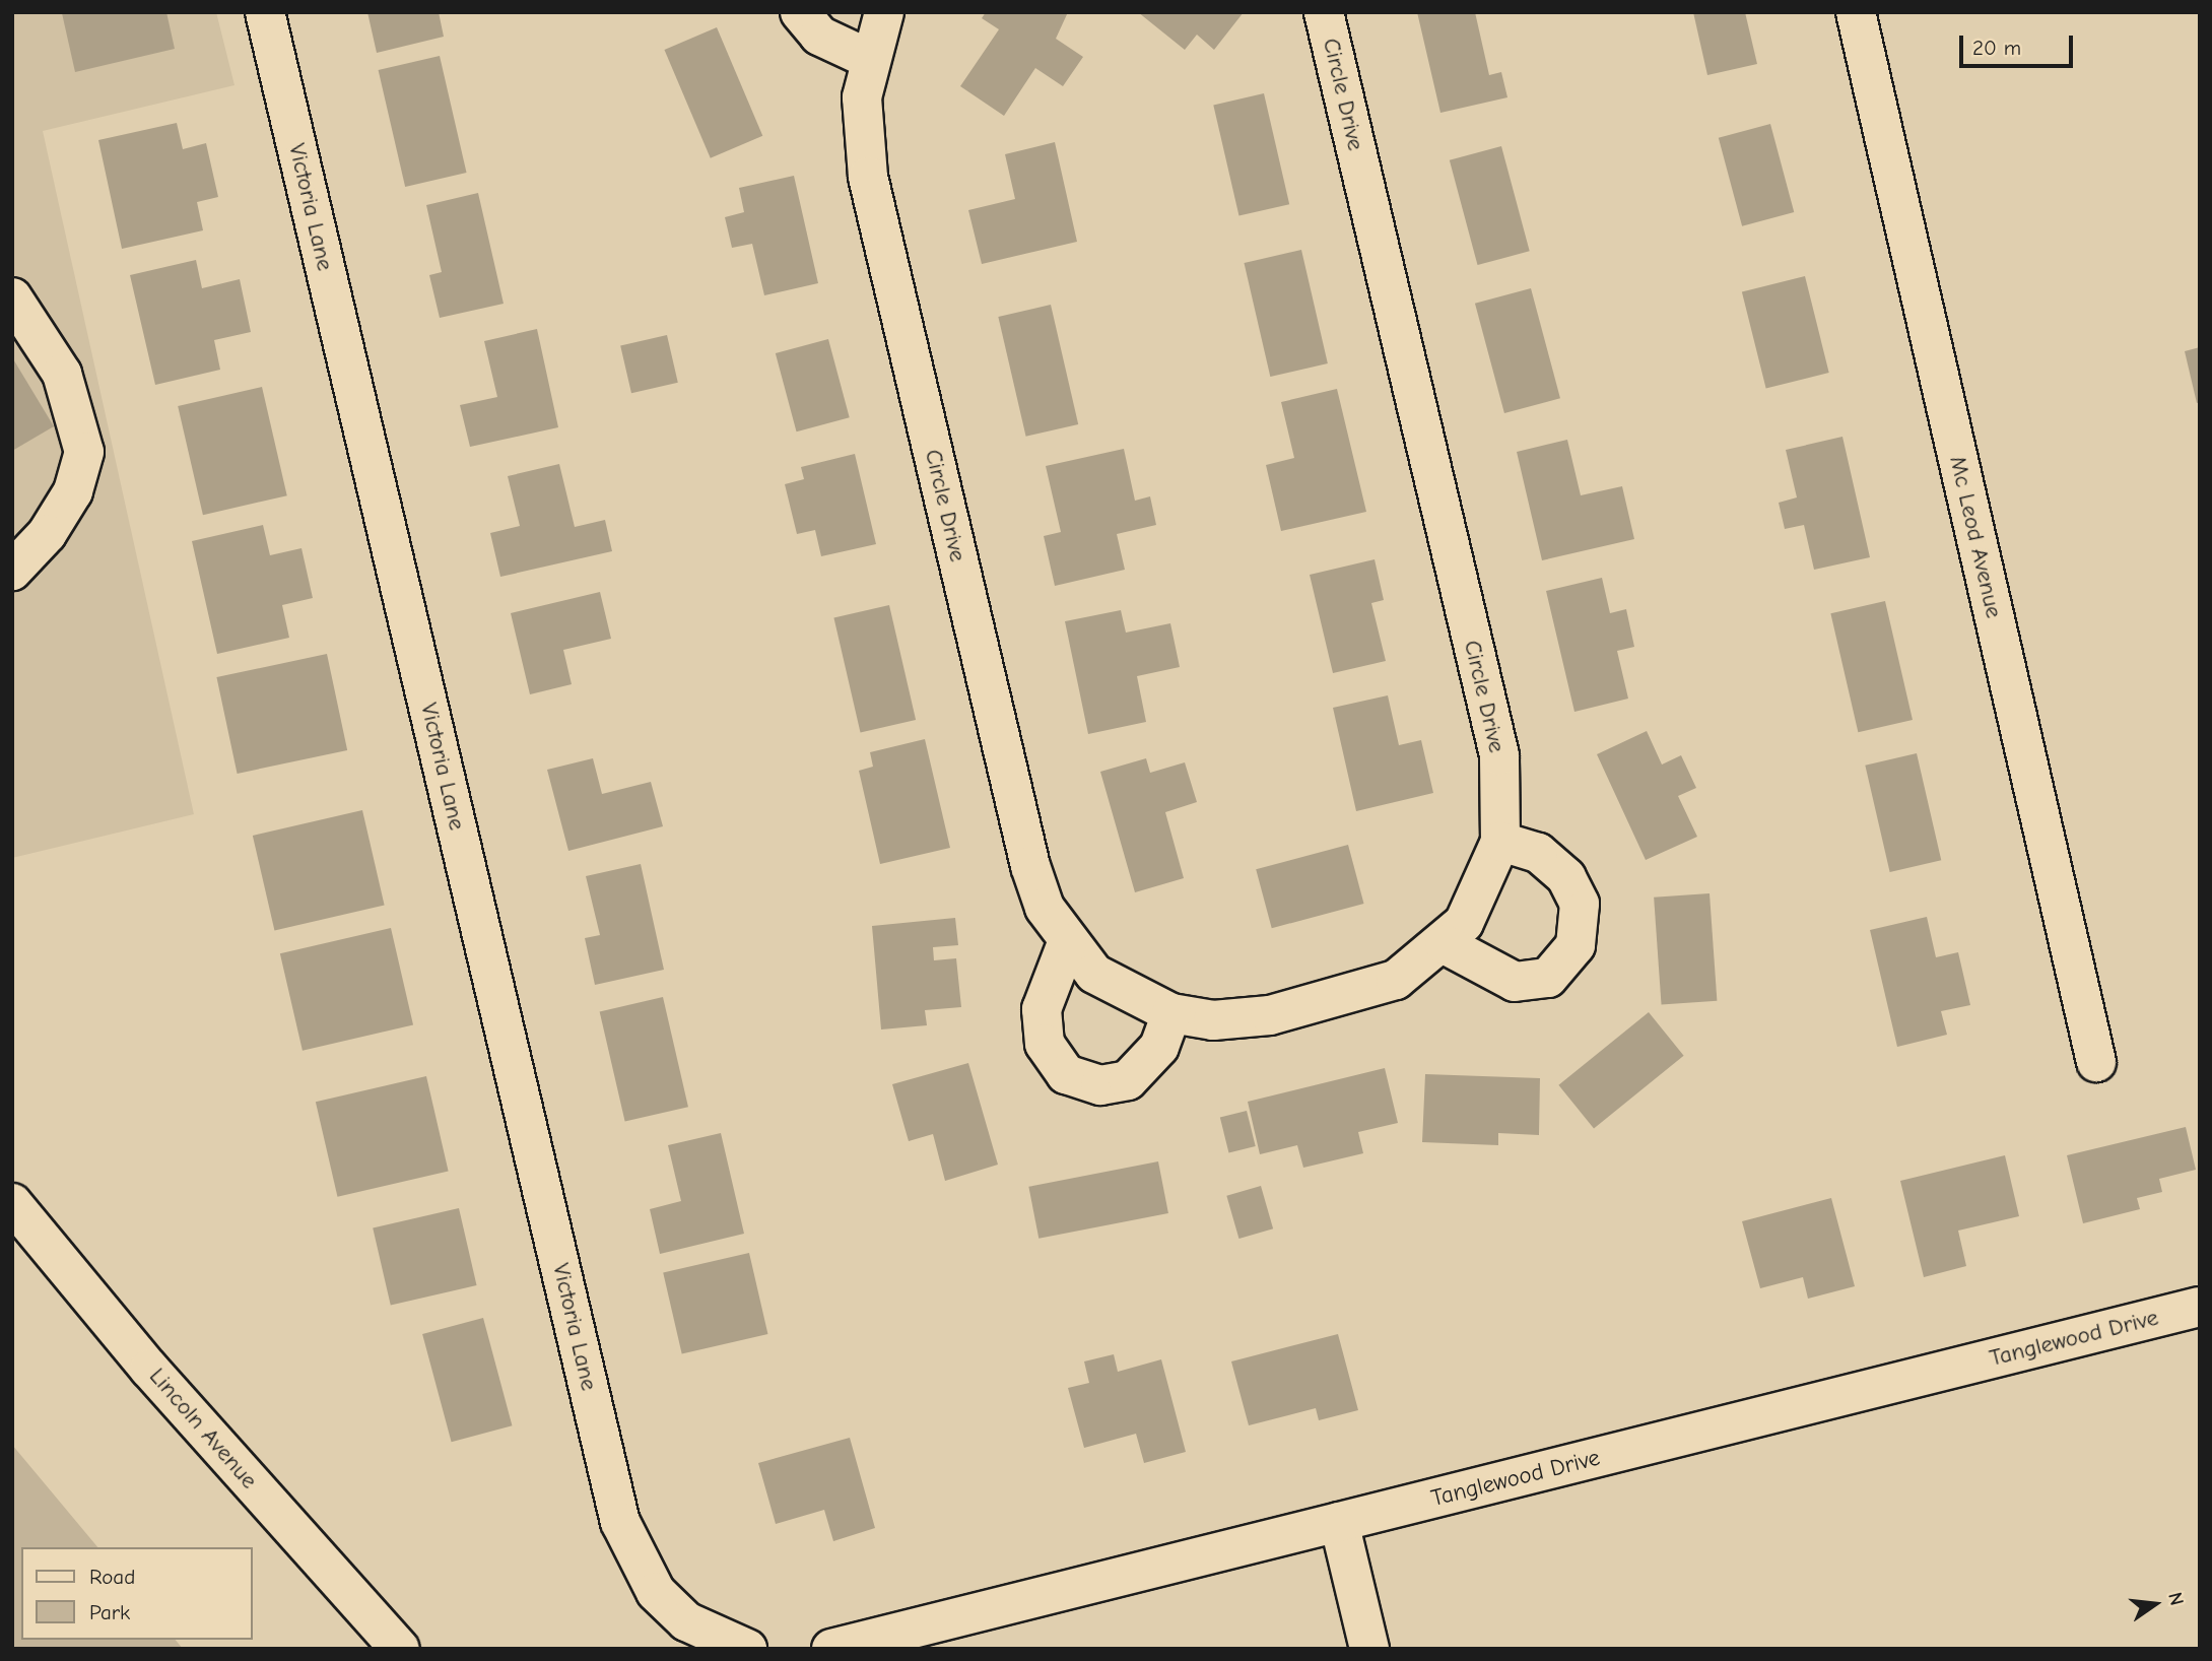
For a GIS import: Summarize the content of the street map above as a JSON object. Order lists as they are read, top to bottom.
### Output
{
  "streets": {
    "street": [
      "Circle Drive",
      "Victoria Lane",
      "Mc Leod Avenue",
      "Tanglewood Drive",
      "Lincoln Avenue"
    ]
  },
  "legend": ["Road", "Park"],
  "scale_bar": "20 m",
  "north": "right"
}
